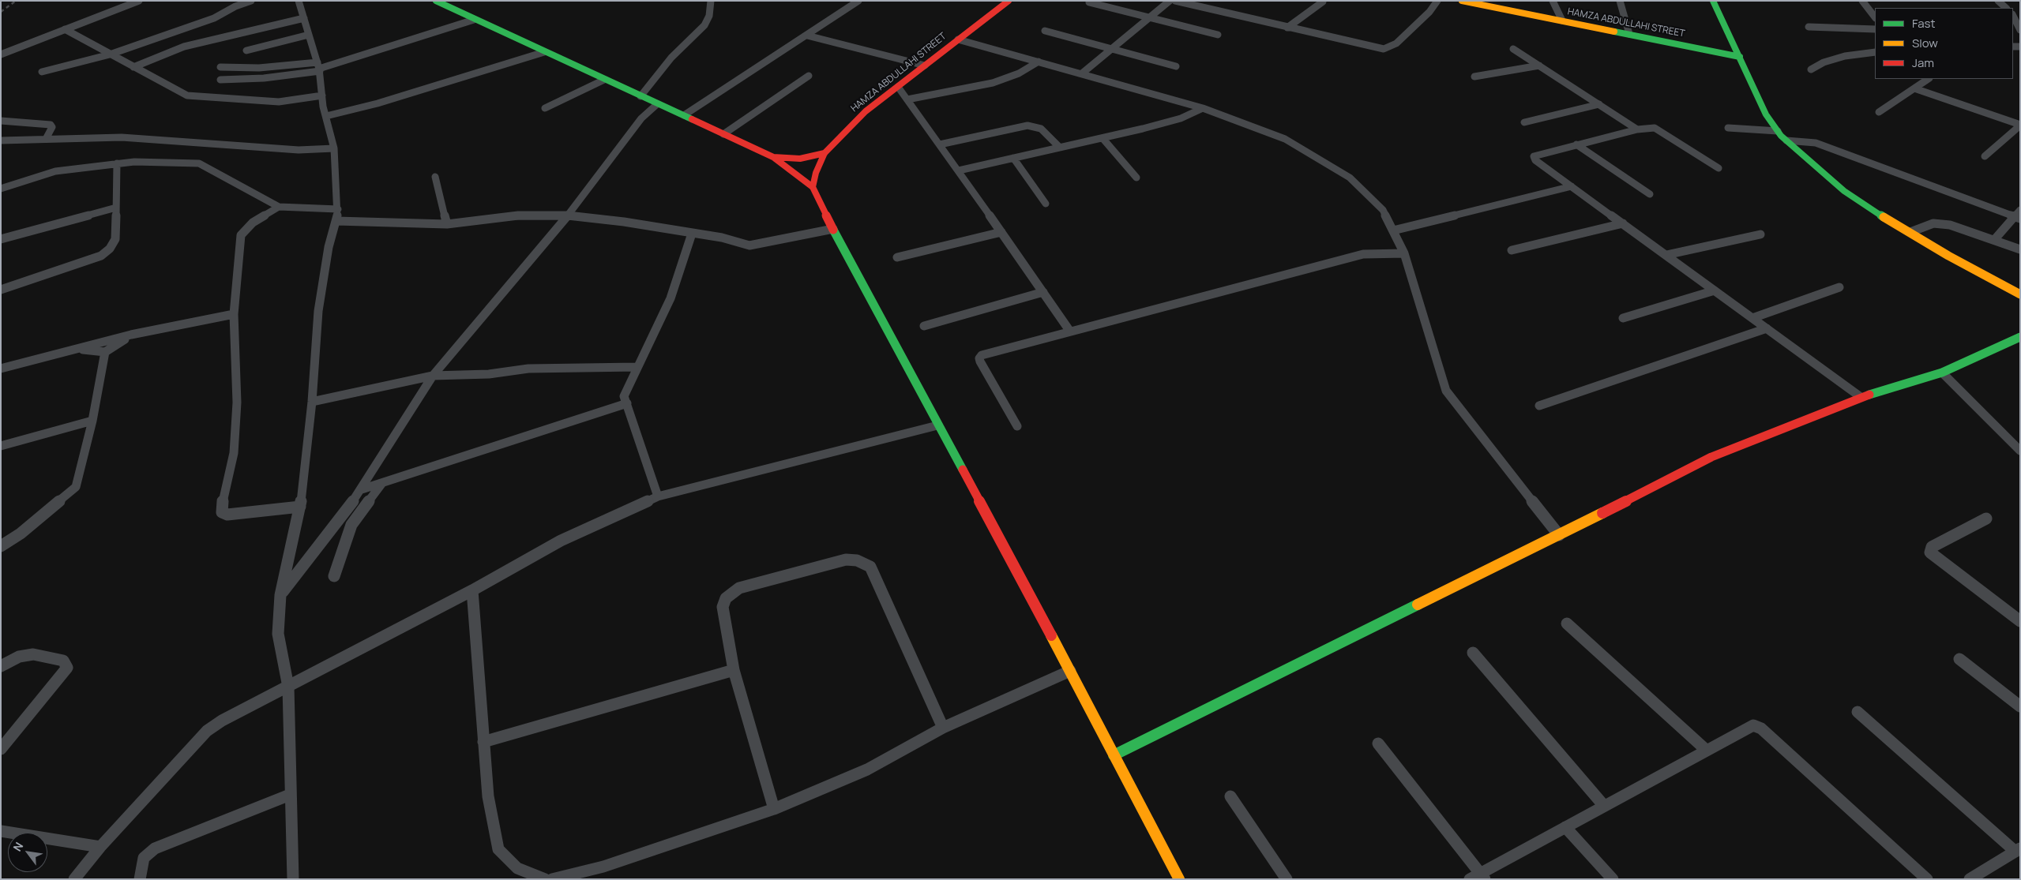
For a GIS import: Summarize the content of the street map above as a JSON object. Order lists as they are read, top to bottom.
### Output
{
  "streets": {
    "main road": ["HAMZA ABDULLAHI STREET"]
  },
  "legend": ["Fast", "Slow", "Jam"],
  "north": "top left"
}
